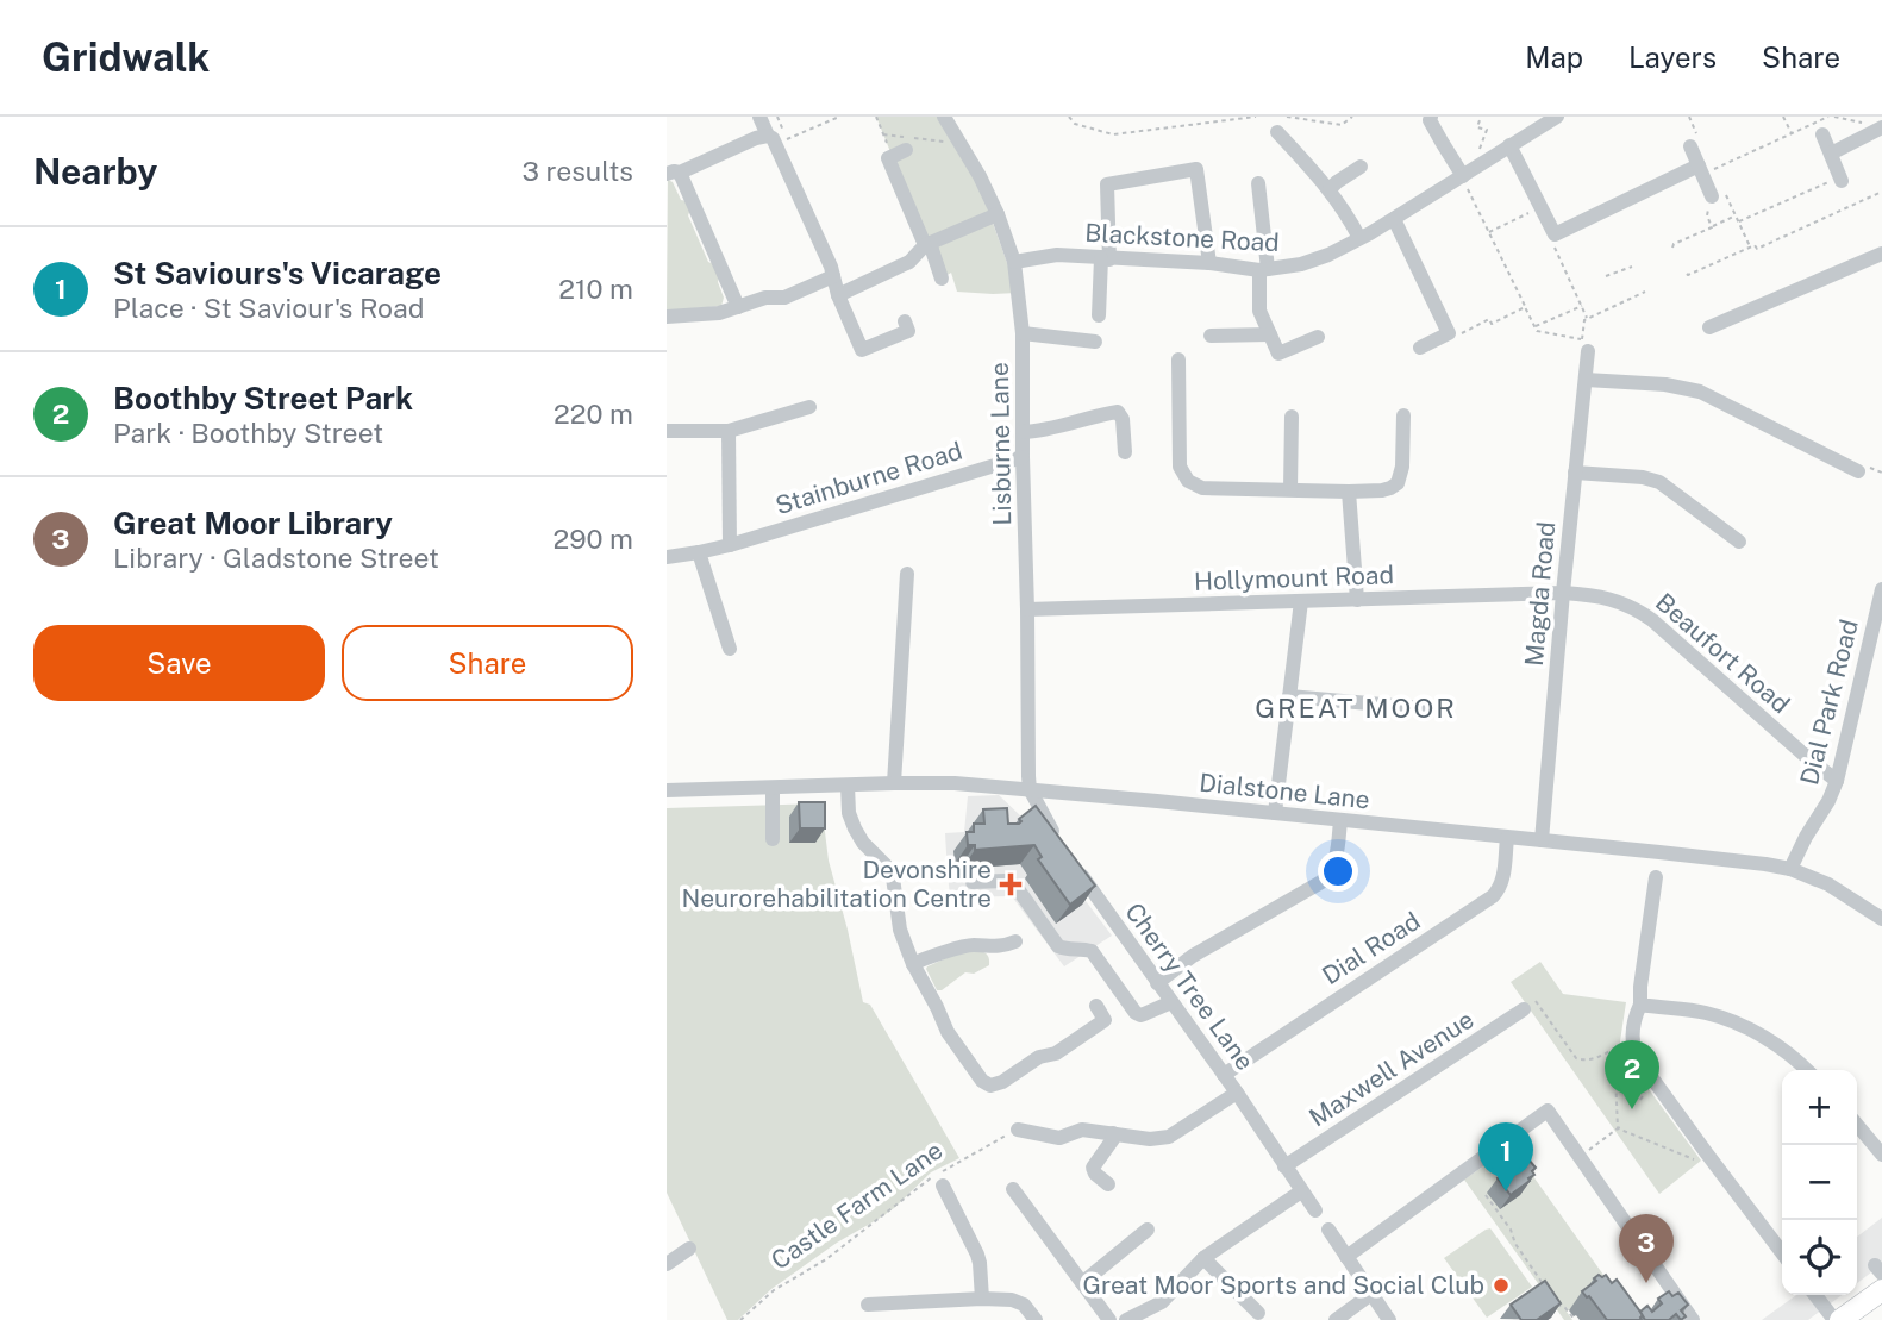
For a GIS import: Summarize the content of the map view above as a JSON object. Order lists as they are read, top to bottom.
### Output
{
  "streets": {
    "street": [
      "Blackstone Road",
      "Lisburne Lane",
      "Stainburne Road",
      "Hollymount Road",
      "Magda Road",
      "Beaufort Road",
      "Dial Park Road",
      "Dialstone Lane",
      "Dial Road",
      "Cherry Tree Lane",
      "Maxwell Avenue"
    ],
    "path": ["Castle Farm Lane"]
  },
  "crossings": [
    ["Blackstone Road", "Lisburne Lane"],
    ["Lisburne Lane", "Stainburne Road"],
    ["Lisburne Lane", "Hollymount Road"],
    ["Lisburne Lane", "Dialstone Lane"],
    ["Hollymount Road", "Magda Road"],
    ["Hollymount Road", "Beaufort Road"],
    ["Magda Road", "Beaufort Road"],
    ["Magda Road", "Dialstone Lane"],
    ["Beaufort Road", "Dial Park Road"],
    ["Dial Park Road", "Dialstone Lane"],
    ["Dialstone Lane", "Dial Road"],
    ["Dial Road", "Cherry Tree Lane"],
    ["Cherry Tree Lane", "Maxwell Avenue"]
  ],
  "districts": ["GREAT MOOR"],
  "places": {
    "health": ["Devonshire Neurorehabilitation Centre"],
    "other": ["Great Moor Sports and Social Club"]
  },
  "page": {
    "header": "Gridwalk",
    "nav": ["Map", "Layers", "Share"],
    "heading": ["Nearby", "3 results"],
    "list": [
      {
        "mark": "1",
        "name": "St Saviours's Vicarage",
        "note": "Place · St Saviour's Road",
        "value": "210 m"
      },
      {
        "mark": "2",
        "name": "Boothby Street Park",
        "note": "Park · Boothby Street",
        "value": "220 m"
      },
      {
        "mark": "3",
        "name": "Great Moor Library",
        "note": "Library · Gladstone Street",
        "value": "290 m"
      }
    ],
    "buttons": ["Save", "Share"],
    "pins": ["2", "1", "3"],
    "map_buttons": ["+", "−"]
  }
}
